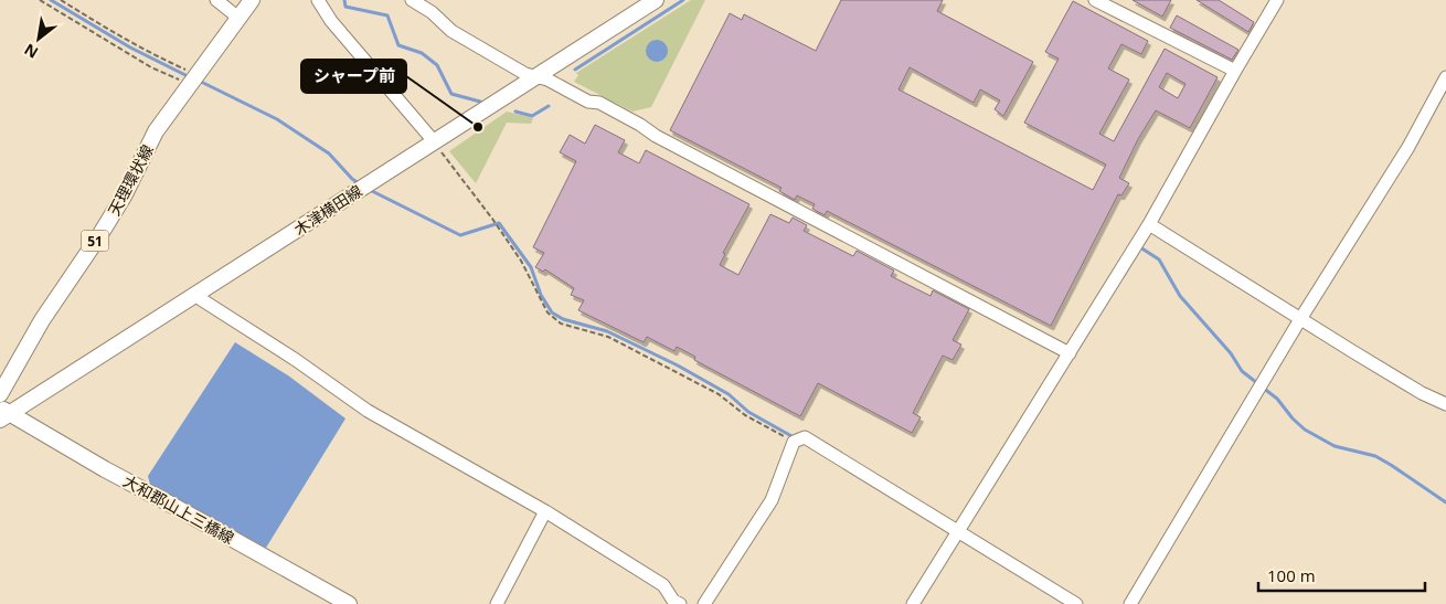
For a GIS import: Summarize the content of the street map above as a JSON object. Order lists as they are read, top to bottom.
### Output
{
  "streets": {
    "main road": [
      "天理環状線",
      "木津横田線",
      "51",
      "大和郡山上三橋線"
    ]
  },
  "crossings": [
    ["木津横田線", "大和郡山上三橋線"]
  ],
  "places": ["シャープ前"],
  "scale_bar": "100 m",
  "north": "bottom left"
}
